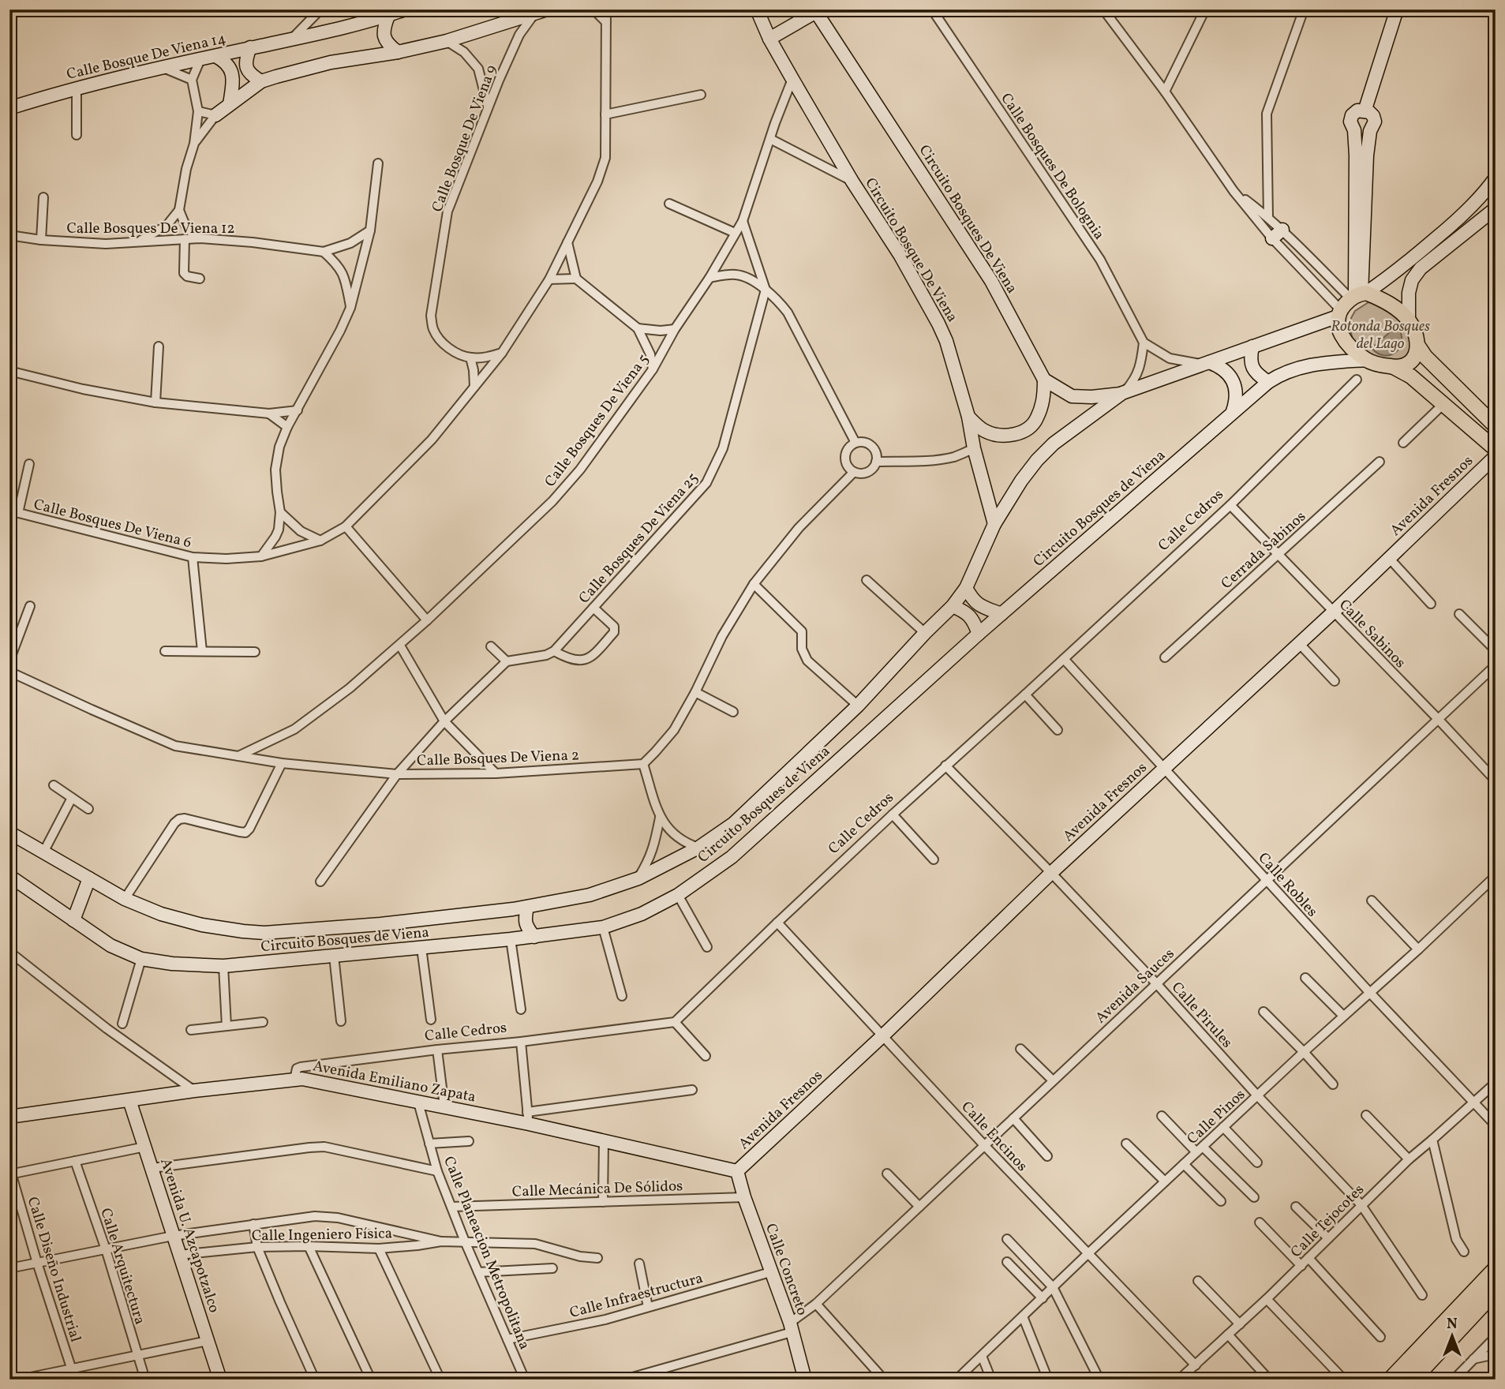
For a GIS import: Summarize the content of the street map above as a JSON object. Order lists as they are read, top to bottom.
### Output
{
  "streets": {
    "main road": [
      "Calle Bosque De Viena 14",
      "Circuito Bosques De Viena",
      "Circuito Bosque De Viena",
      "Avenida Fresnos",
      "Circuito Bosques de Viena",
      "Avenida Emiliano Zapata",
      "Avenida U. Azcapotzalco",
      "Calle Concreto"
    ],
    "street": [
      "Calle Bosque De Viena 9",
      "Calle Bosques De Bolognia",
      "Calle Bosques De Viena 12",
      "Calle Bosques De Viena 5",
      "Calle Cedros",
      "Calle Bosques De Viena 6",
      "Calle Bosques De Viena 25",
      "Cerrada Sabinos",
      "Calle Sabinos",
      "Calle Bosques De Viena 2",
      "Calle Robles",
      "Avenida Sauces",
      "Calle Pirules",
      "Calle Pinos",
      "Calle Encinos",
      "Calle Mecánica De Sólidos",
      "Calle Tejocotes",
      "Calle Ingeniero Física",
      "Calle Planeacion Metropolitana",
      "Calle Arquitectura",
      "Calle Diseño Industrial",
      "Calle Infraestructura"
    ]
  },
  "crossings": [
    ["Circuito Bosque De Viena", "Calle Bosques De Viena 5"],
    ["Circuito Bosque De Viena", "Circuito Bosques de Viena"],
    ["Calle Bosques De Viena 5", "Calle Bosques De Viena 2"],
    ["Avenida Fresnos", "Calle Sabinos"],
    ["Avenida Fresnos", "Calle Robles"],
    ["Avenida Fresnos", "Calle Pirules"],
    ["Avenida Fresnos", "Avenida Emiliano Zapata"],
    ["Avenida Fresnos", "Calle Encinos"],
    ["Avenida Fresnos", "Calle Concreto"],
    ["Calle Cedros", "Calle Sabinos"],
    ["Calle Cedros", "Calle Robles"],
    ["Calle Cedros", "Calle Pirules"],
    ["Calle Cedros", "Avenida Emiliano Zapata"],
    ["Calle Cedros", "Calle Encinos"],
    ["Cerrada Sabinos", "Calle Sabinos"],
    ["Calle Sabinos", "Avenida Sauces"],
    ["Calle Robles", "Avenida Sauces"],
    ["Calle Robles", "Calle Pinos"],
    ["Calle Robles", "Calle Tejocotes"],
    ["Avenida Sauces", "Calle Pirules"],
    ["Avenida Sauces", "Calle Encinos"],
    ["Avenida Sauces", "Calle Concreto"],
    ["Calle Pirules", "Calle Pinos"],
    ["Calle Pirules", "Calle Tejocotes"],
    ["Avenida Emiliano Zapata", "Avenida U. Azcapotzalco"],
    ["Avenida Emiliano Zapata", "Calle Planeacion Metropolitana"],
    ["Avenida Emiliano Zapata", "Calle Concreto"],
    ["Calle Pinos", "Calle Encinos"],
    ["Calle Encinos", "Calle Tejocotes"],
    ["Calle Mecánica De Sólidos", "Calle Planeacion Metropolitana"],
    ["Calle Mecánica De Sólidos", "Calle Concreto"],
    ["Calle Ingeniero Física", "Avenida U. Azcapotzalco"],
    ["Calle Ingeniero Física", "Calle Planeacion Metropolitana"],
    ["Calle Planeacion Metropolitana", "Calle Infraestructura"],
    ["Calle Concreto", "Calle Infraestructura"]
  ],
  "parks": ["Rotonda Bosques del Lago"],
  "north": "top"
}
